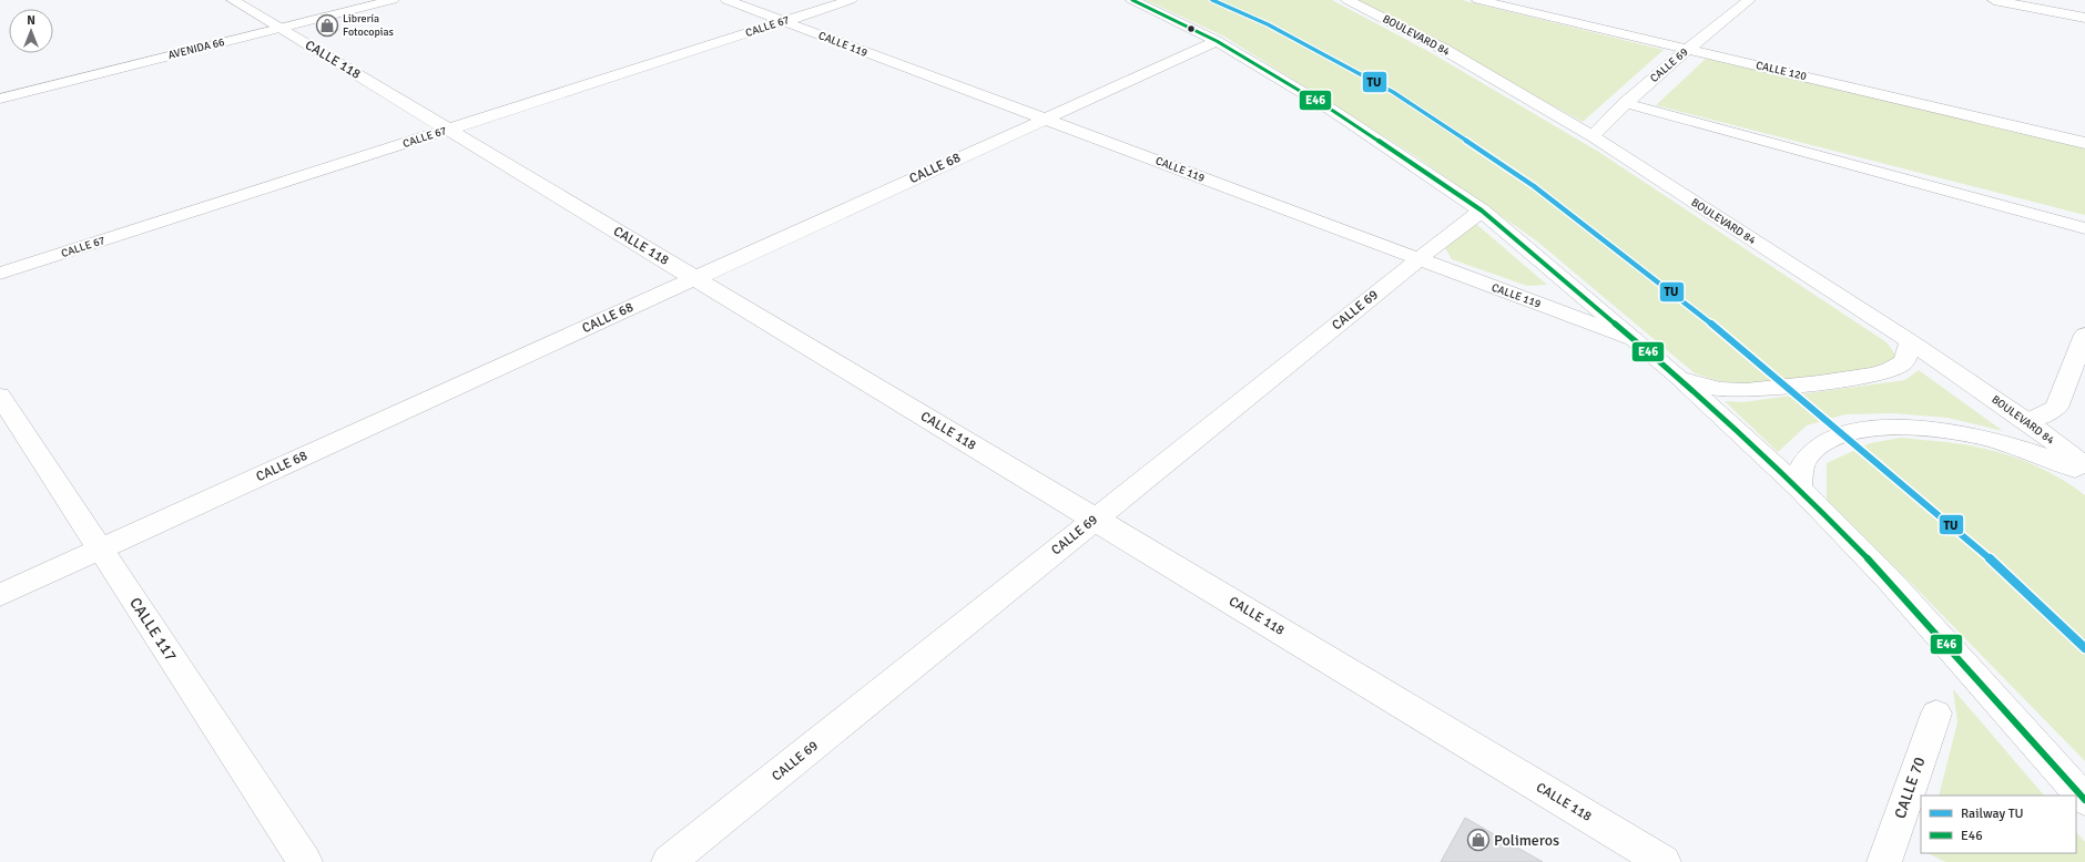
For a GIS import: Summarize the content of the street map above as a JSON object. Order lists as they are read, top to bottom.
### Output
{
  "streets": {
    "main road": [
      "CALLE 67",
      "BOULEVARD 84",
      "CALLE 119",
      "AVENIDA 66",
      "CALLE 118",
      "CALLE 69",
      "CALLE 120",
      "CALLE 68",
      "CALLE 117",
      "CALLE 70"
    ]
  },
  "crossings": [
    ["CALLE 67", "CALLE 119"],
    ["CALLE 67", "CALLE 118"],
    ["BOULEVARD 84", "CALLE 69"],
    ["CALLE 119", "CALLE 69"],
    ["CALLE 119", "CALLE 68"],
    ["AVENIDA 66", "CALLE 118"],
    ["CALLE 118", "CALLE 69"],
    ["CALLE 118", "CALLE 68"],
    ["CALLE 69", "CALLE 120"],
    ["CALLE 68", "CALLE 117"]
  ],
  "places": {
    "shop": ["Librería Fotocopias", "Polimeros"]
  },
  "lines": ["rail line TU", "transit line E46"],
  "legend": ["Railway TU", "E46"],
  "north": "top"
}
